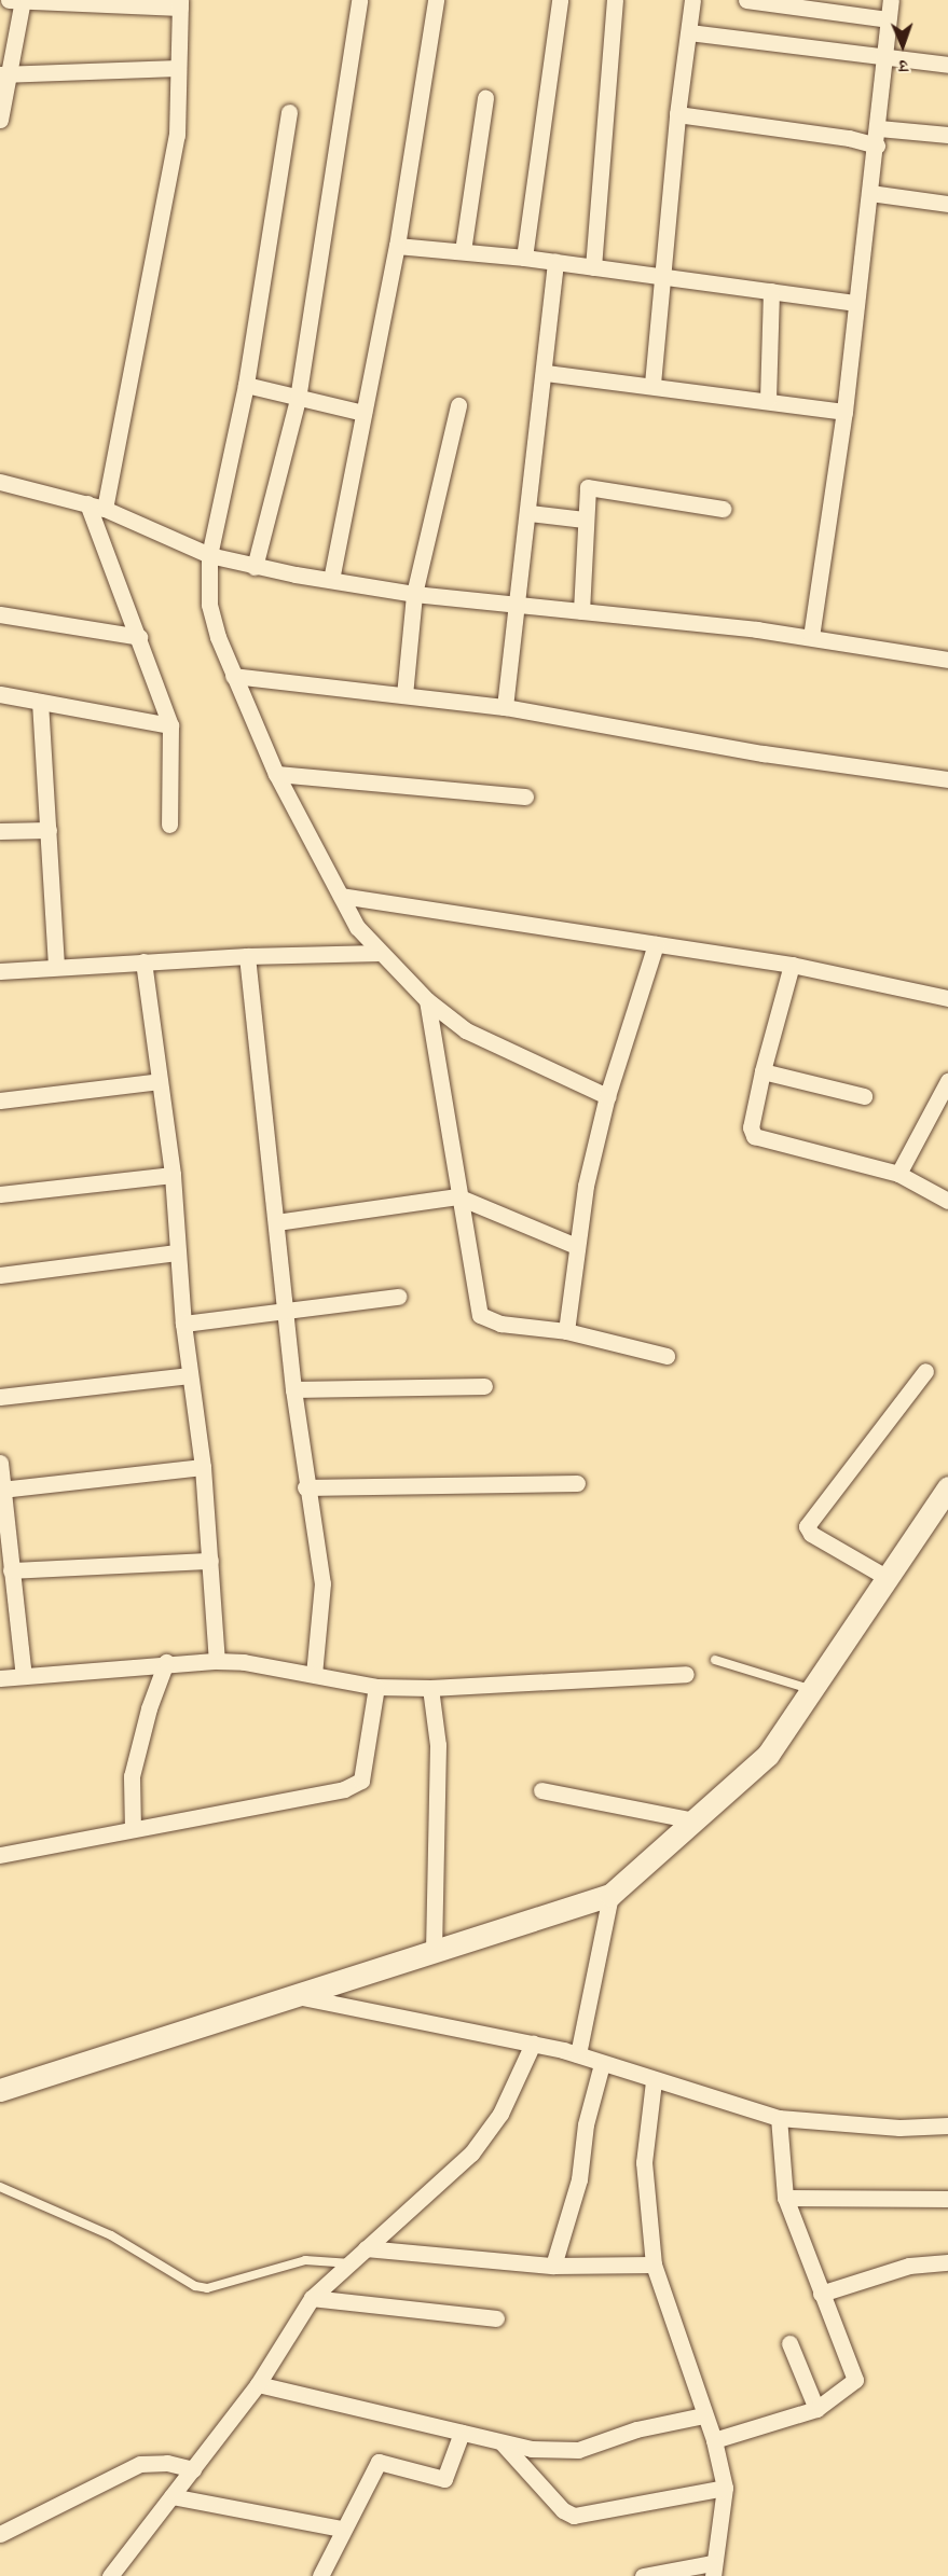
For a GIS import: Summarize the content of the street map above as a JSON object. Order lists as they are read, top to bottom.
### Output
{
  "north": "bottom"
}
